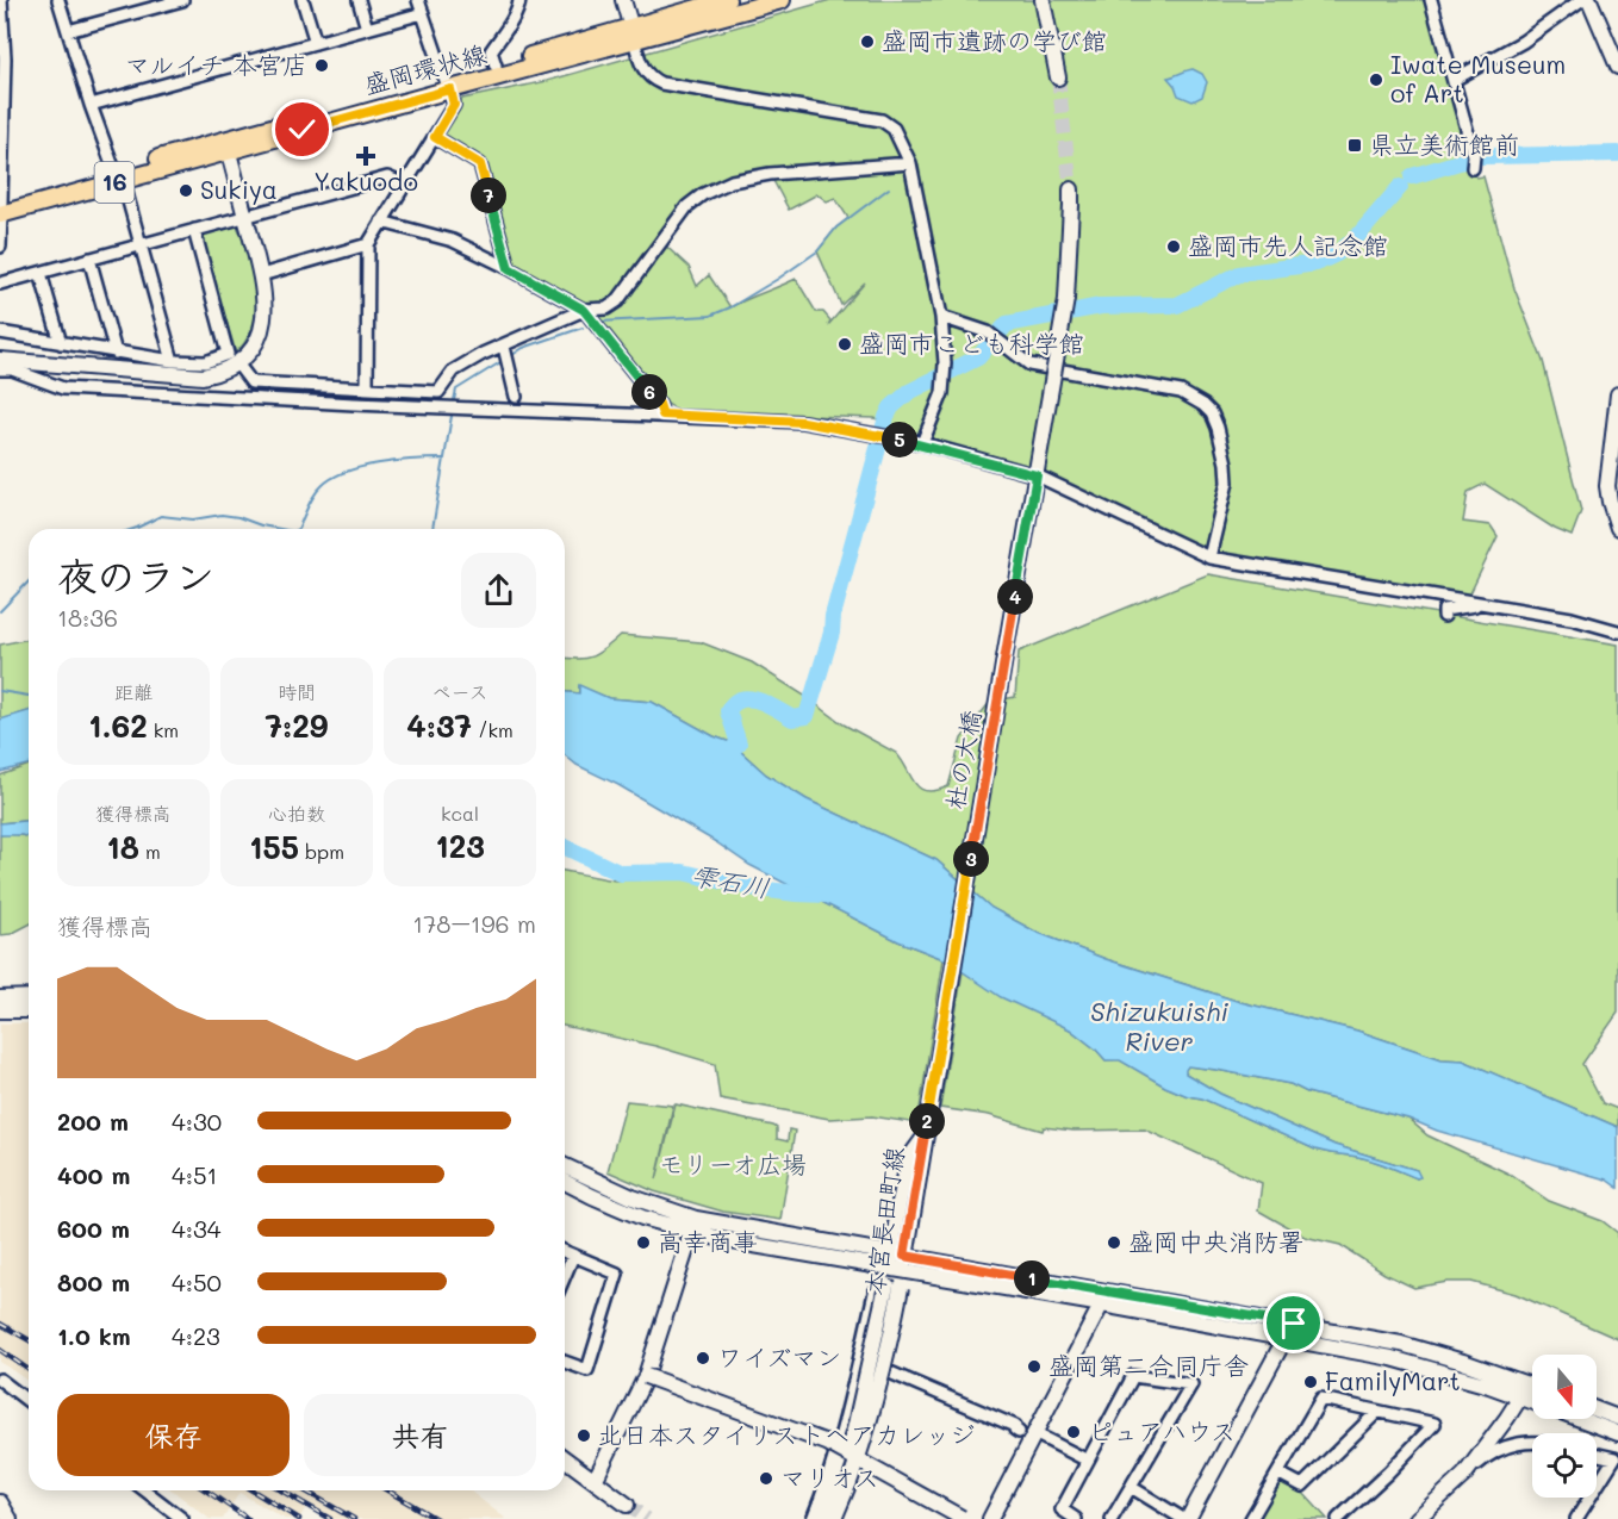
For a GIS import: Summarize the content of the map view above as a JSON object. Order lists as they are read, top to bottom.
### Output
{
  "streets": {
    "main road": ["盛岡環状線", "16"],
    "street": ["杜の大橋", "本宮長田町線"]
  },
  "crossings": [
    ["杜の大橋", "本宮長田町線"]
  ],
  "water": ["雫石川", "Shizukuishi River"],
  "parks": ["モリーオ広場"],
  "places": {
    "other": [
      "盛岡市遺跡の学び館",
      "マルイチ 本宮店",
      "Iwate Museum of Art",
      "Sukiya",
      "盛岡市先人記念館",
      "盛岡市こども科学館",
      "高幸商事",
      "盛岡中央消防署",
      "ワイズマン",
      "盛岡第二合同庁舎",
      "FamilyMart",
      "ピュアハウス",
      "北日本スタイリストヘアカレッジ",
      "マリオス"
    ],
    "transit": ["県立美術館前"],
    "health": ["Yakuodo"]
  },
  "north": "bottom",
  "page": {
    "pins": [
      "7",
      "6",
      "5",
      "4",
      "3",
      "2",
      "1"
    ],
    "heading": ["夜のラン", "18:36"],
    "stats": [
      ["距離", "1.62 km"],
      ["時間", "7:29"],
      ["ペース", "4:37 /km"],
      ["獲得標高", "18 m"],
      ["心拍数", "155 bpm"],
      ["kcal", "123"]
    ],
    "chart": ["獲得標高", "178–196 m"],
    "list": [
      {
        "name": "200 m",
        "note": "4:30"
      },
      {
        "name": "400 m",
        "note": "4:51"
      },
      {
        "name": "600 m",
        "note": "4:34"
      },
      {
        "name": "800 m",
        "note": "4:50"
      },
      {
        "name": "1.0 km",
        "note": "4:23"
      }
    ],
    "buttons": ["保存", "共有"]
  }
}
